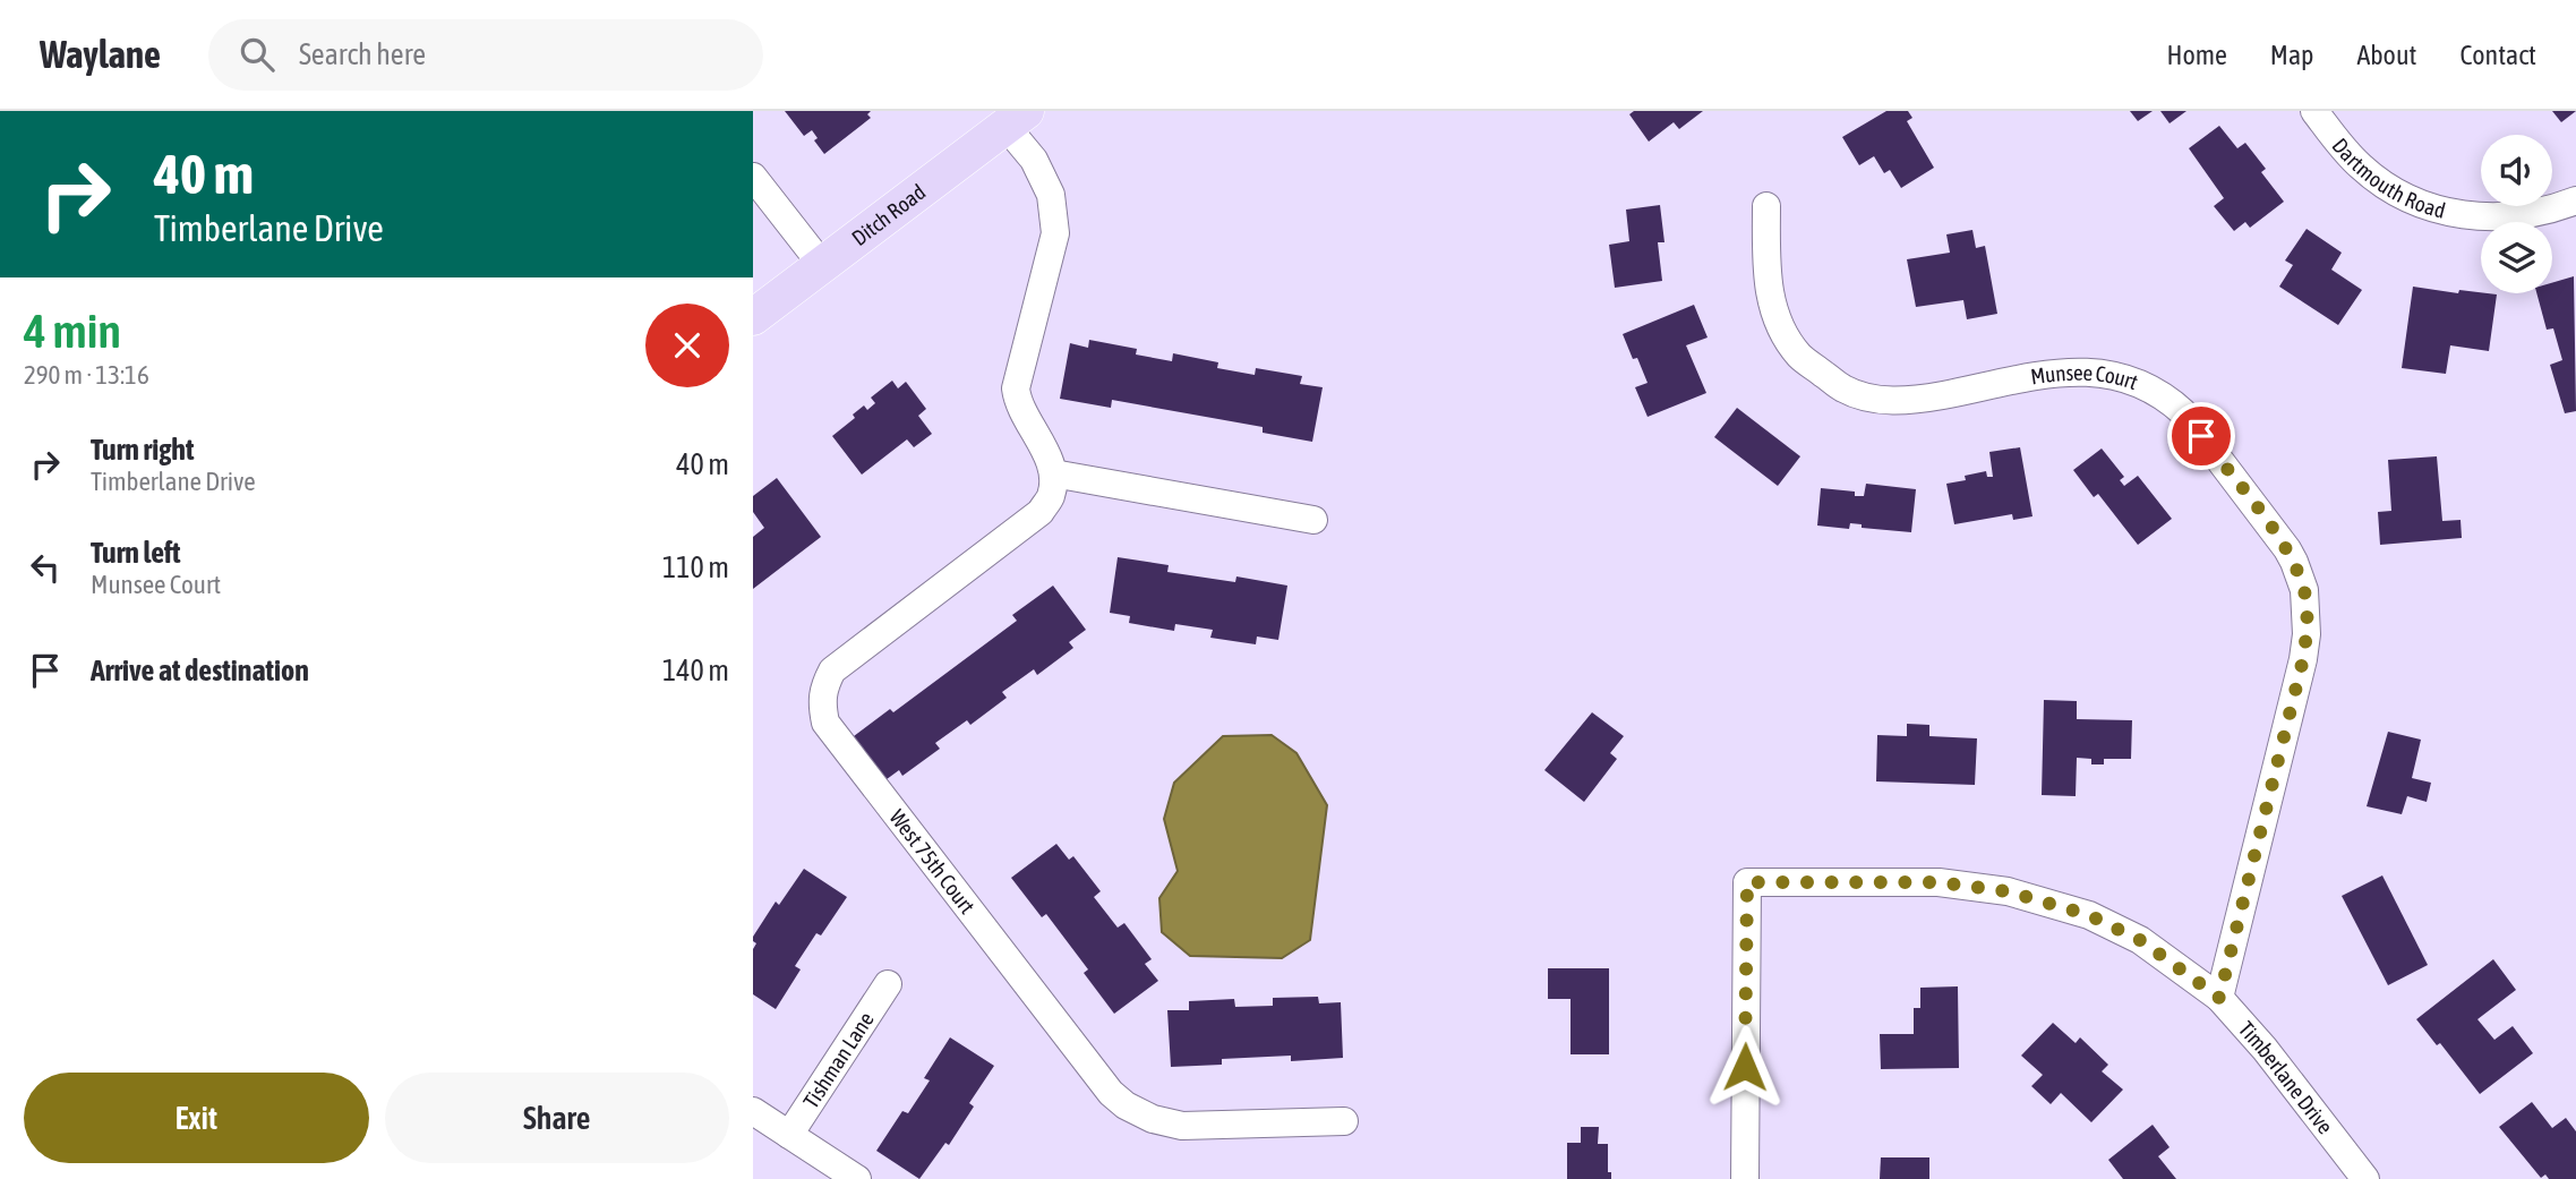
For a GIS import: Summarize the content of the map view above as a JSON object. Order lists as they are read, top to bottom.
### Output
{
  "streets": {
    "main road": ["Ditch Road"],
    "street": [
      "Dartmouth Road",
      "Munsee Court",
      "West 75th Court",
      "Tishman Lane",
      "Timberlane Drive"
    ]
  },
  "crossings": [
    ["Munsee Court", "Timberlane Drive"]
  ],
  "page": {
    "header": "Waylane",
    "search": "Search here",
    "nav": [
      "Home",
      "Map",
      "About",
      "Contact"
    ],
    "turn": ["40 m", "Timberlane Drive"],
    "heading": ["4 min", "290 m · 13:16"],
    "list": [
      {
        "name": "Turn right",
        "note": "Timberlane Drive",
        "value": "40 m"
      },
      {
        "name": "Turn left",
        "note": "Munsee Court",
        "value": "110 m"
      },
      {
        "name": "Arrive at destination",
        "value": "140 m"
      }
    ],
    "buttons": ["Exit", "Share"]
  }
}
